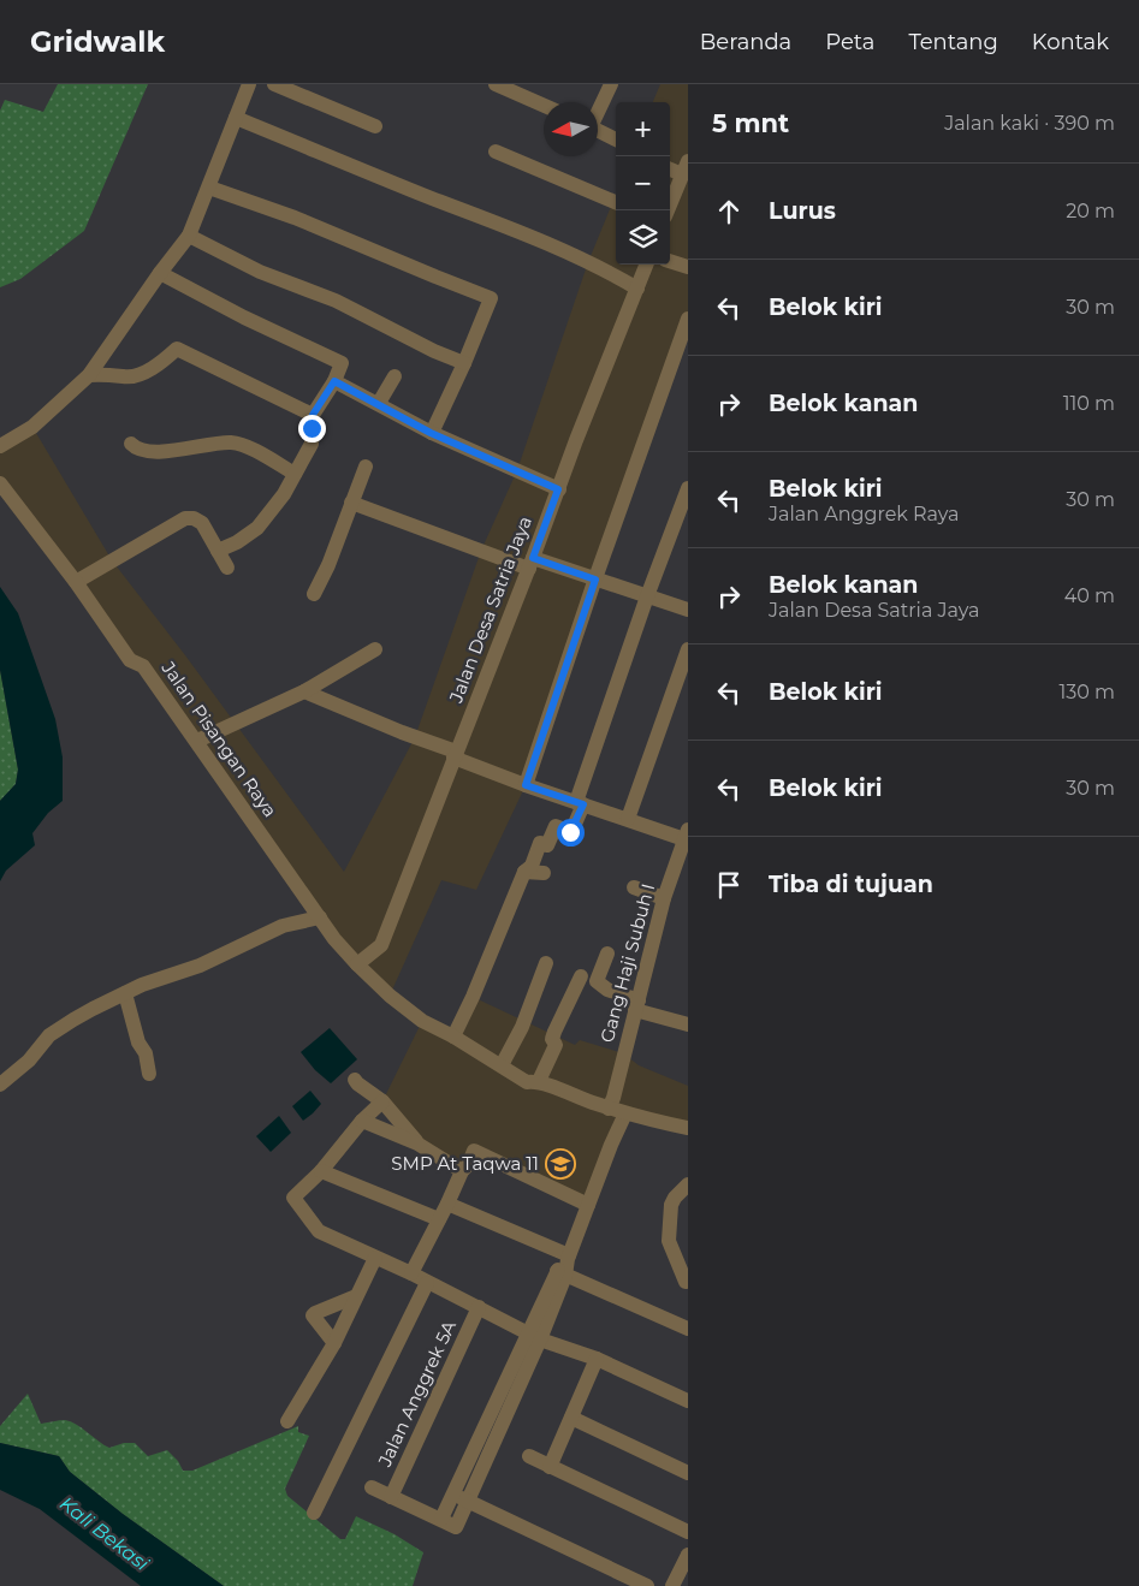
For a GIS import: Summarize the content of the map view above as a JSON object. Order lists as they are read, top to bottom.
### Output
{
  "streets": {
    "street": [
      "Jalan Desa Satria Jaya",
      "Jalan Pisangan Raya",
      "Gang Haji Subuh I",
      "Jalan Anggrek 5A"
    ]
  },
  "crossings": [
    ["Jalan Desa Satria Jaya", "Jalan Pisangan Raya"],
    ["Jalan Pisangan Raya", "Gang Haji Subuh I"]
  ],
  "water": ["Kali Bekasi"],
  "places": {
    "school or university": ["SMP At Taqwa 11"]
  },
  "north": "left",
  "page": {
    "header": "Gridwalk",
    "nav": [
      "Beranda",
      "Peta",
      "Tentang",
      "Kontak"
    ],
    "heading": ["5 mnt", "Jalan kaki · 390 m"],
    "map_buttons": ["+", "−"],
    "list": [
      ["Lurus", "20 m"],
      ["Belok kiri", "30 m"],
      ["Belok kanan", "110 m"],
      ["Belok kiri", "Jalan Anggrek Raya", "30 m"],
      ["Belok kanan", "Jalan Desa Satria Jaya", "40 m"],
      ["Belok kiri", "130 m"],
      ["Belok kiri", "30 m"],
      "Tiba di tujuan"
    ]
  }
}
